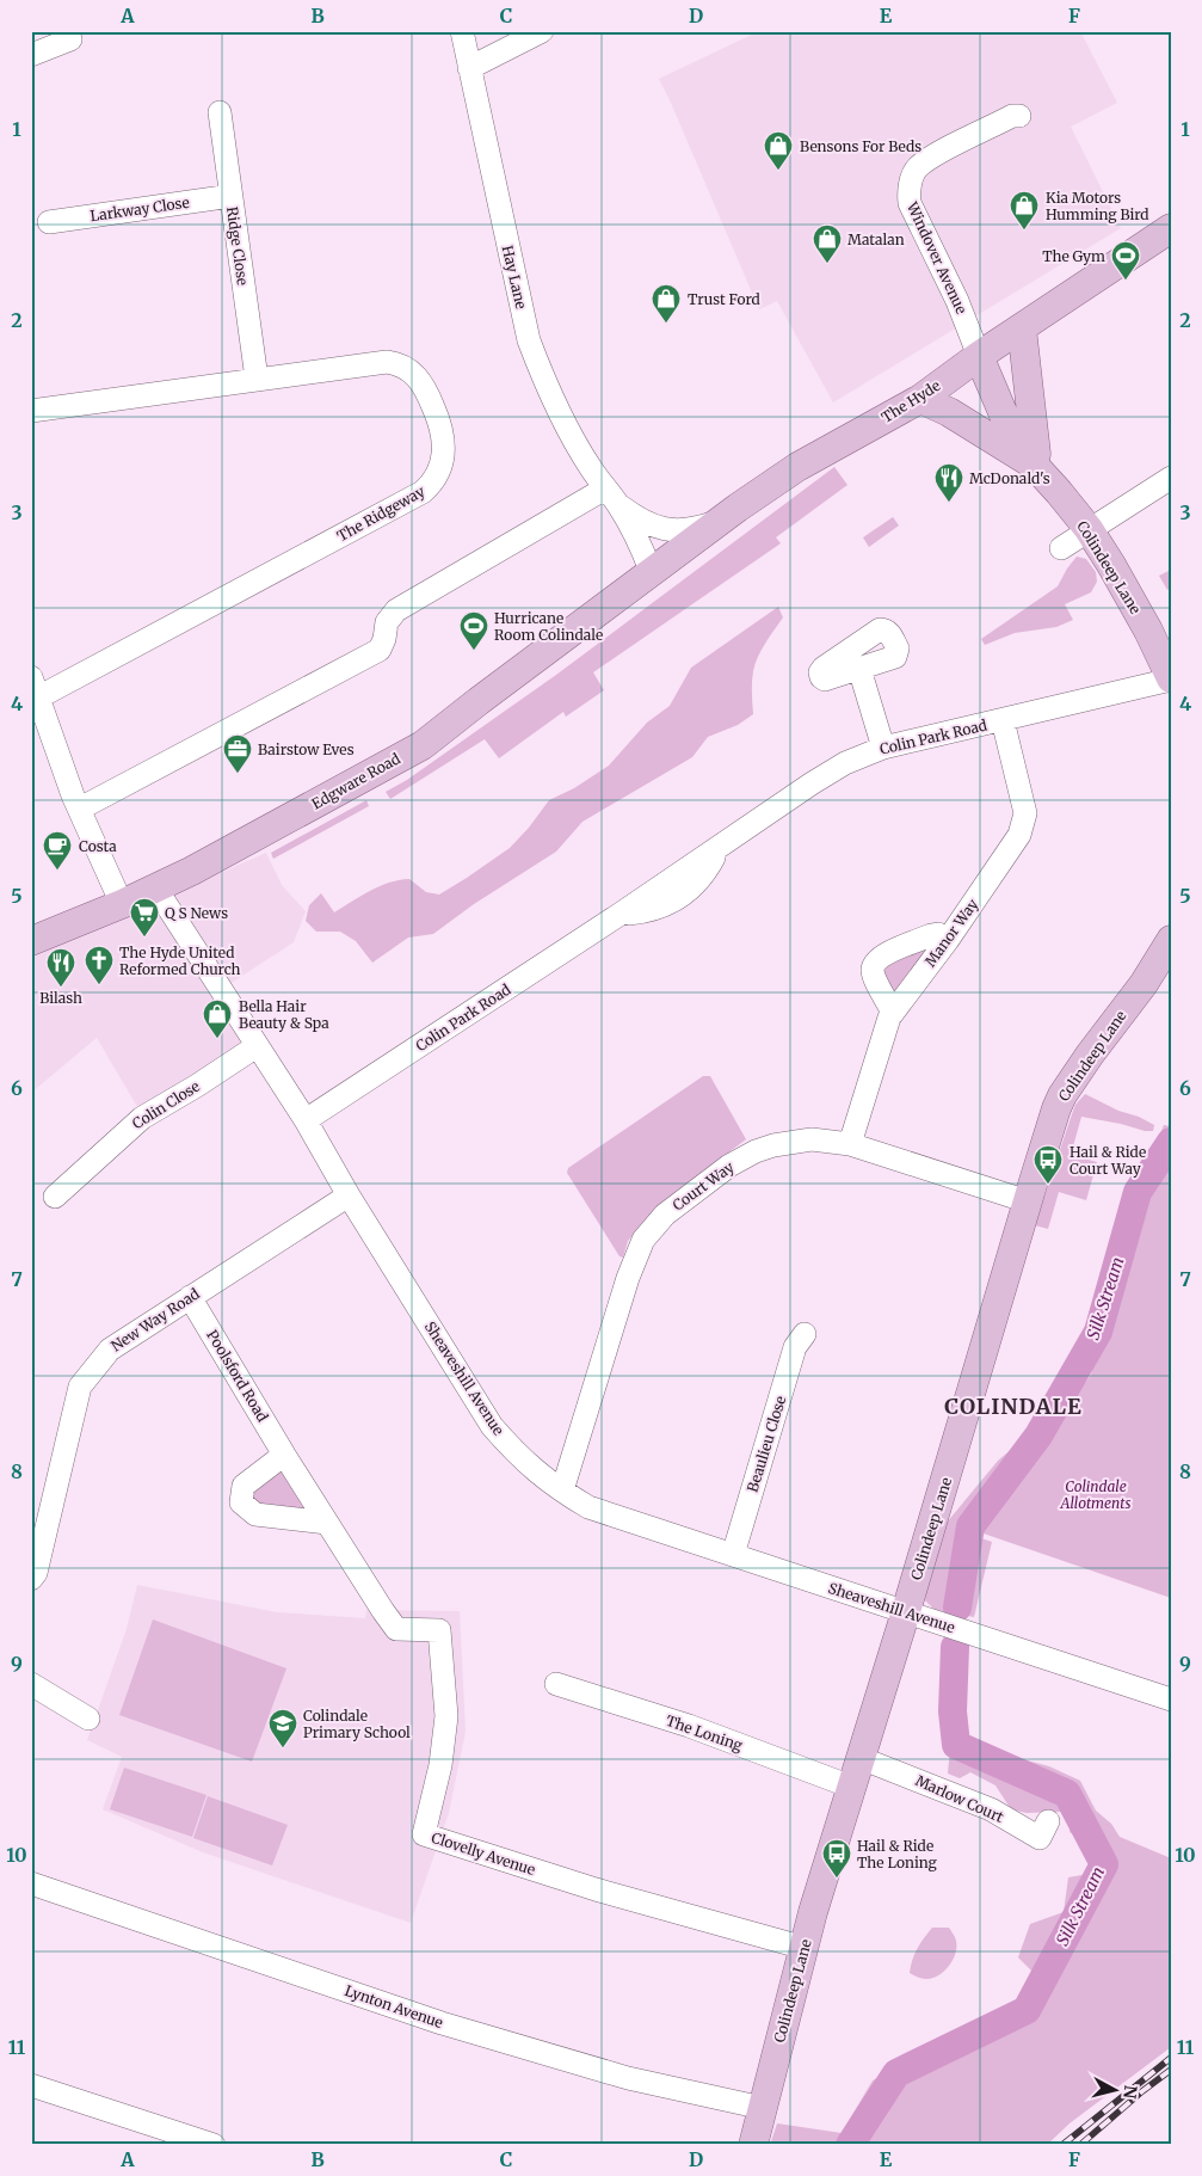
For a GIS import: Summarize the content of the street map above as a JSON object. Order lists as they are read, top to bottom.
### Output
{
  "streets": {
    "main road": ["The Hyde", "Colindeep Lane", "Edgware Road"],
    "street": [
      "Larkway Close",
      "Ridge Close",
      "Windover Avenue",
      "Hay Lane",
      "The Ridgeway",
      "Colin Park Road",
      "Manor Way",
      "Colin Close",
      "Court Way",
      "New Way Road",
      "Poolsford Road",
      "Sheaveshill Avenue",
      "Beaulieu Close",
      "The Loning",
      "Marlow Court",
      "Clovelly Avenue",
      "Lynton Avenue"
    ]
  },
  "crossings": [
    ["Larkway Close", "Ridge Close"],
    ["Ridge Close", "The Ridgeway"],
    ["Windover Avenue", "The Hyde"],
    ["Windover Avenue", "Colindeep Lane"],
    ["Hay Lane", "The Hyde"],
    ["Hay Lane", "Edgware Road"],
    ["The Hyde", "Colindeep Lane"],
    ["The Hyde", "Edgware Road"],
    ["Colindeep Lane", "Colin Park Road"],
    ["Colindeep Lane", "Court Way"],
    ["Colindeep Lane", "Sheaveshill Avenue"],
    ["Colindeep Lane", "The Loning"],
    ["Colindeep Lane", "Marlow Court"],
    ["Colindeep Lane", "Clovelly Avenue"],
    ["Colindeep Lane", "Lynton Avenue"],
    ["Colin Park Road", "Manor Way"],
    ["Colin Park Road", "Sheaveshill Avenue"],
    ["Edgware Road", "Sheaveshill Avenue"],
    ["Manor Way", "Court Way"],
    ["Colin Close", "Sheaveshill Avenue"],
    ["Court Way", "Sheaveshill Avenue"],
    ["New Way Road", "Poolsford Road"],
    ["New Way Road", "Sheaveshill Avenue"],
    ["Poolsford Road", "Clovelly Avenue"],
    ["Sheaveshill Avenue", "Beaulieu Close"]
  ],
  "districts": ["COLINDALE"],
  "water": ["Silk Stream"],
  "parks": ["Colindale Allotments"],
  "places": {
    "shop": [
      "Bensons For Beds",
      "Kia Motors Humming Bird",
      "Matalan",
      "Trust Ford",
      "Bella Hair Beauty & Spa"
    ],
    "sports": ["The Gym", "Hurricane Room Colindale"],
    "restaurant": ["McDonald's", "Bilash"],
    "office": ["Bairstow Eves"],
    "cafe": ["Costa"],
    "supermarket": ["Q S News"],
    "church": ["The Hyde United Reformed Church"],
    "bus stop": ["Hail & Ride Court Way", "Hail & Ride The Loning"],
    "school or university": ["Colindale Primary School"]
  },
  "north": "right",
  "grid": {
    "columns": [
      "A",
      "B",
      "C",
      "D",
      "E",
      "F"
    ],
    "rows": [
      "1",
      "2",
      "3",
      "4",
      "5",
      "6",
      "7",
      "8",
      "9",
      "10",
      "11"
    ]
  }
}
